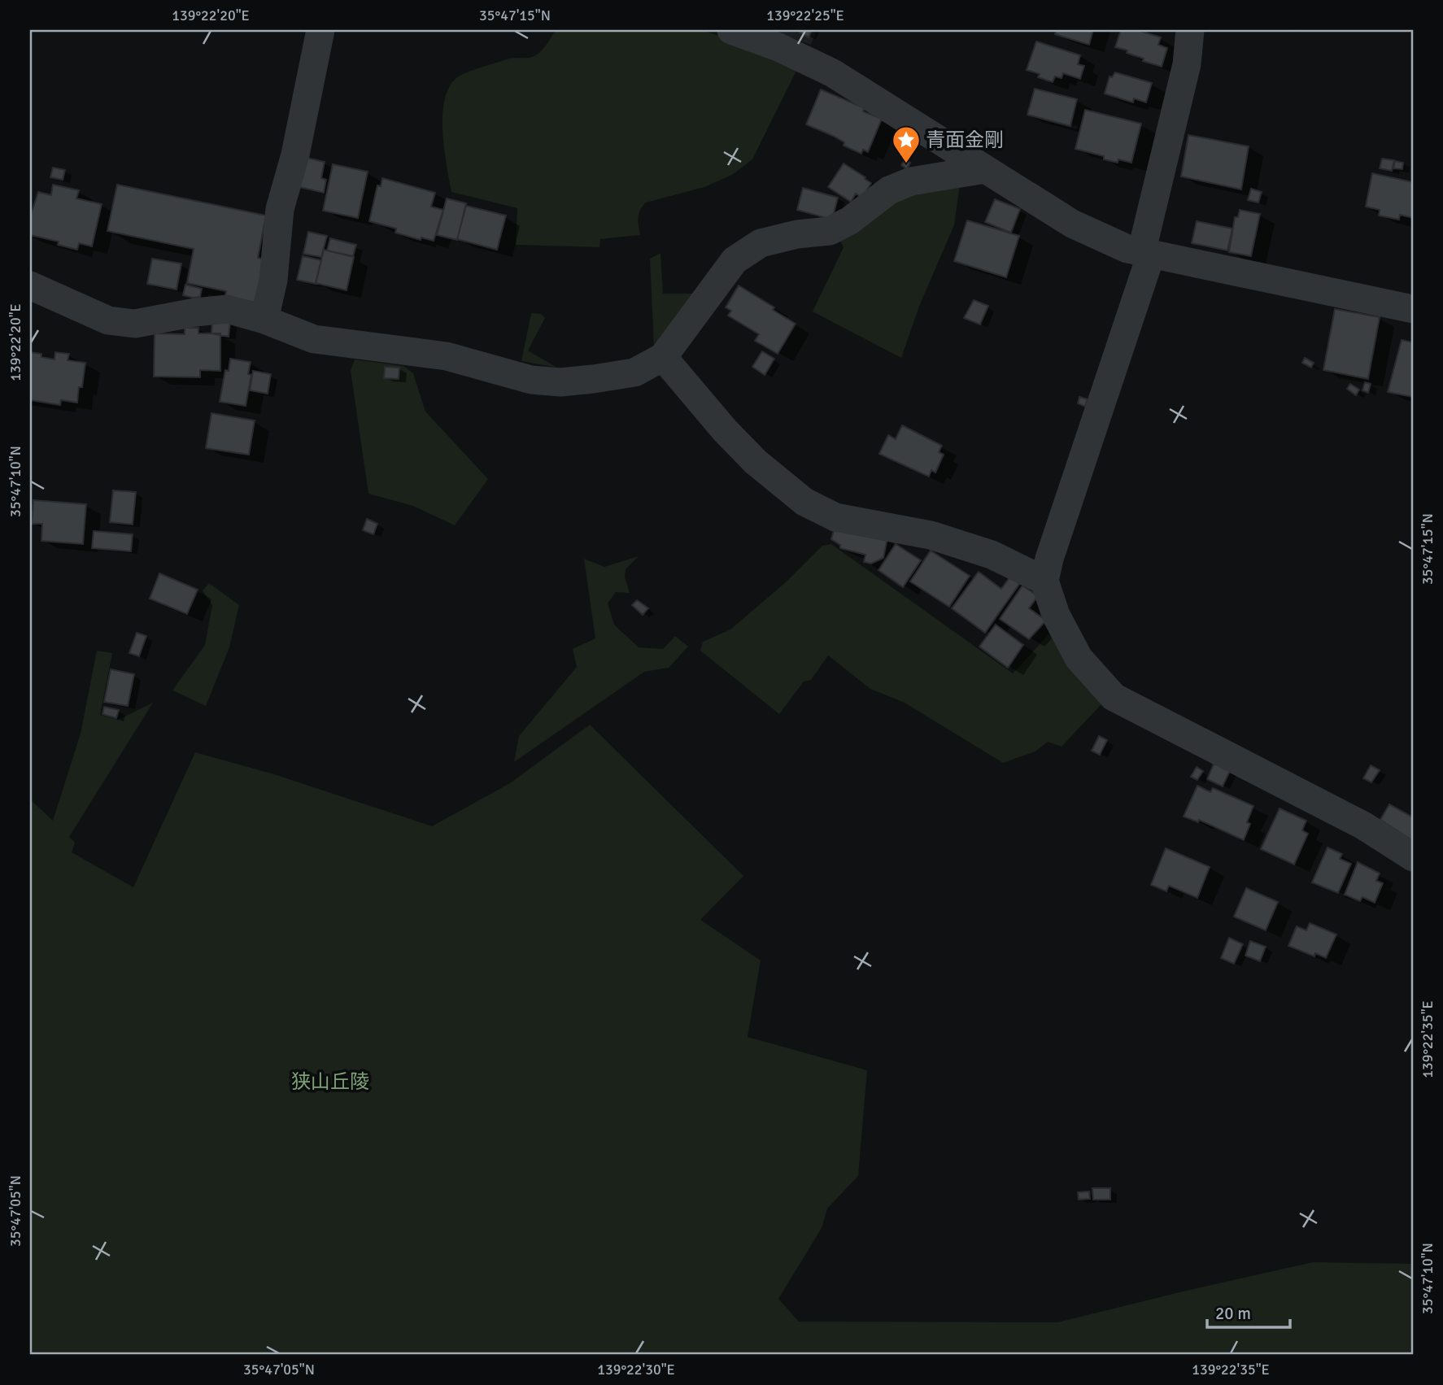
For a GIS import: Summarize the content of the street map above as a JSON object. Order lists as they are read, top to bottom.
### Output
{
  "parks": ["狭山丘陵"],
  "places": {
    "place": ["青面金剛"]
  },
  "scale_bar": "20 m",
  "coordinates": [
    "139°22'20\"E",
    "35°47'15\"N",
    "139°22'25\"E",
    "35°47'10\"N",
    "139°22'35\"E",
    "35°47'05\"N",
    "139°22'30\"E"
  ]
}
